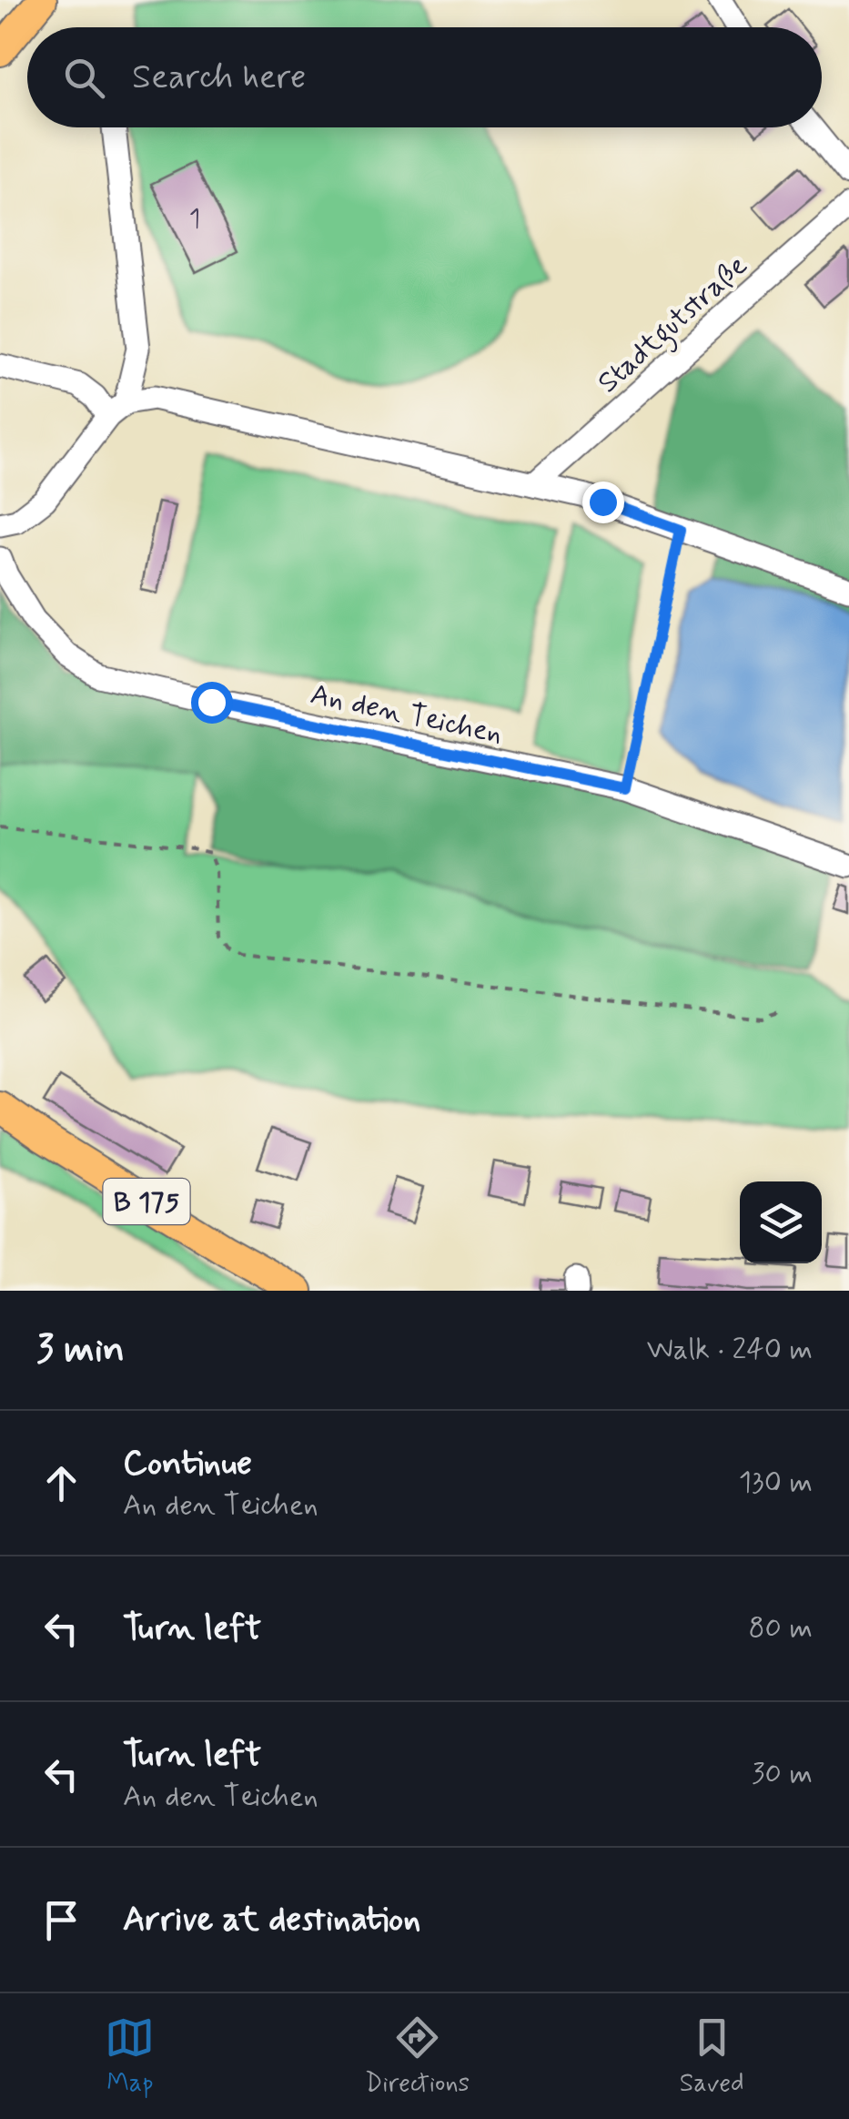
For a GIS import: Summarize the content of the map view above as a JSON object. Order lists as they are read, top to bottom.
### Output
{
  "streets": {
    "main road": ["B 175"],
    "street": ["Stadtgutstraße", "An den Teichen"]
  },
  "house_numbers": ["1"],
  "page": {
    "search": "Search here",
    "heading": ["3 min", "Walk · 240 m"],
    "list": [
      ["Continue", "An den Teichen", "130 m"],
      ["Turn left", "80 m"],
      ["Turn left", "An den Teichen", "30 m"],
      "Arrive at destination"
    ],
    "nav": ["Map", "Directions", "Saved"]
  }
}
